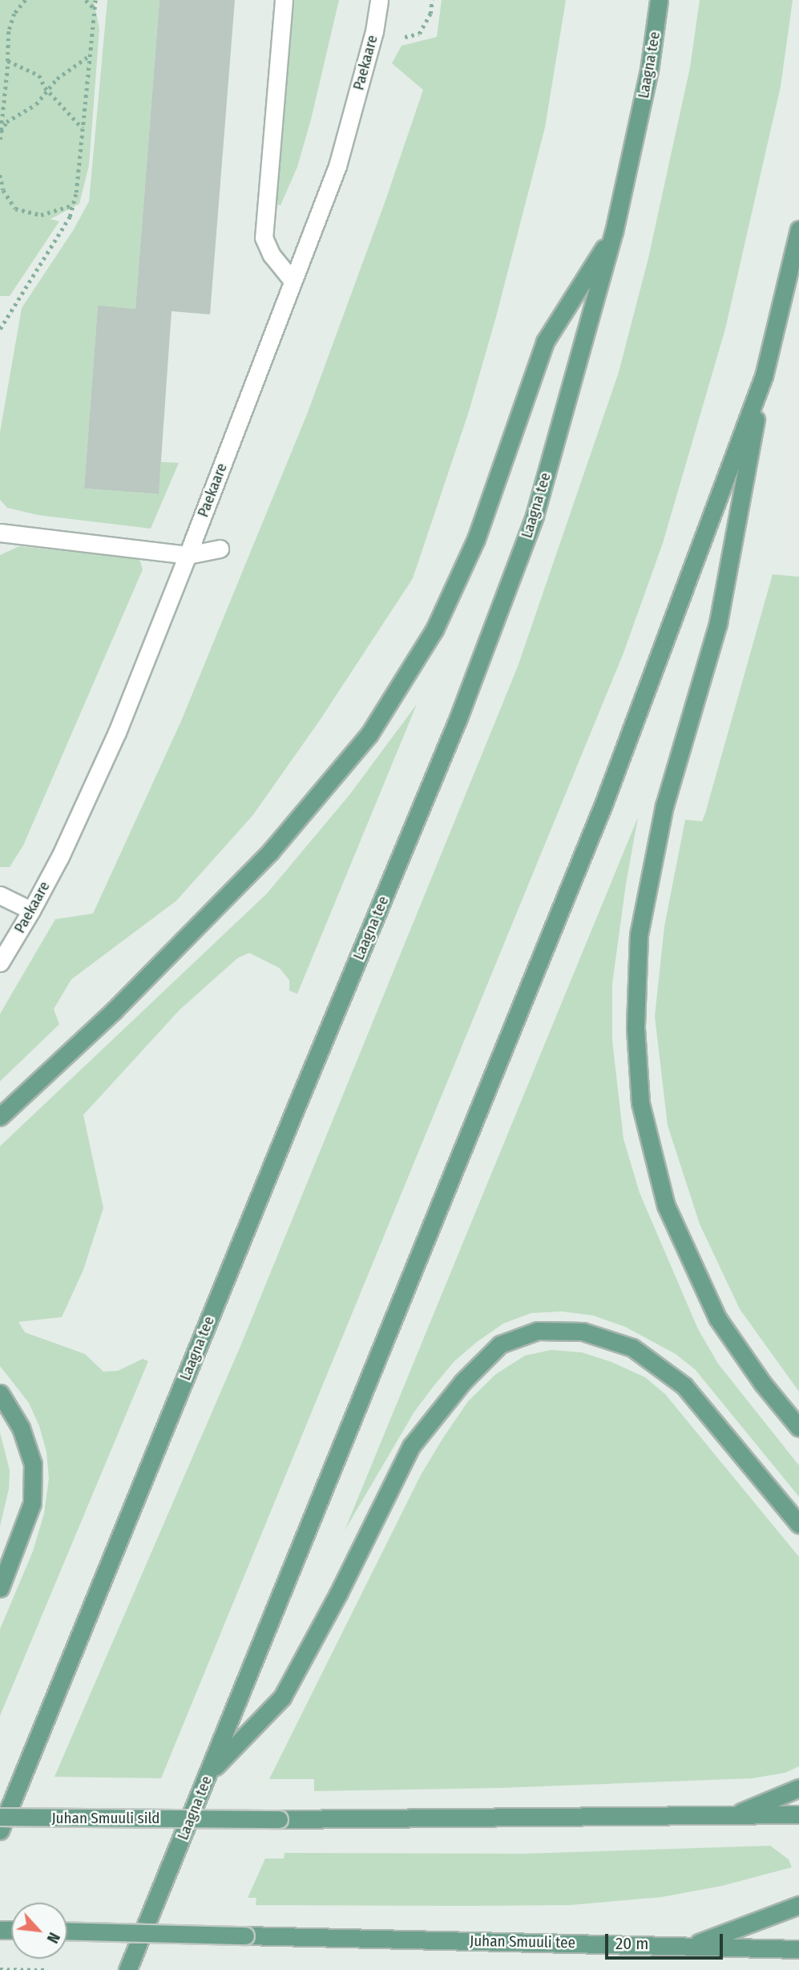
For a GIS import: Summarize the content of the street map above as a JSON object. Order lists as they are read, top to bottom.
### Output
{
  "streets": {
    "main road": ["Laagna tee", "Juhan Smuuli sild", "Juhan Smuuli tee"],
    "street": ["Paekaare"]
  },
  "scale_bar": "20 m",
  "north": "bottom right"
}
